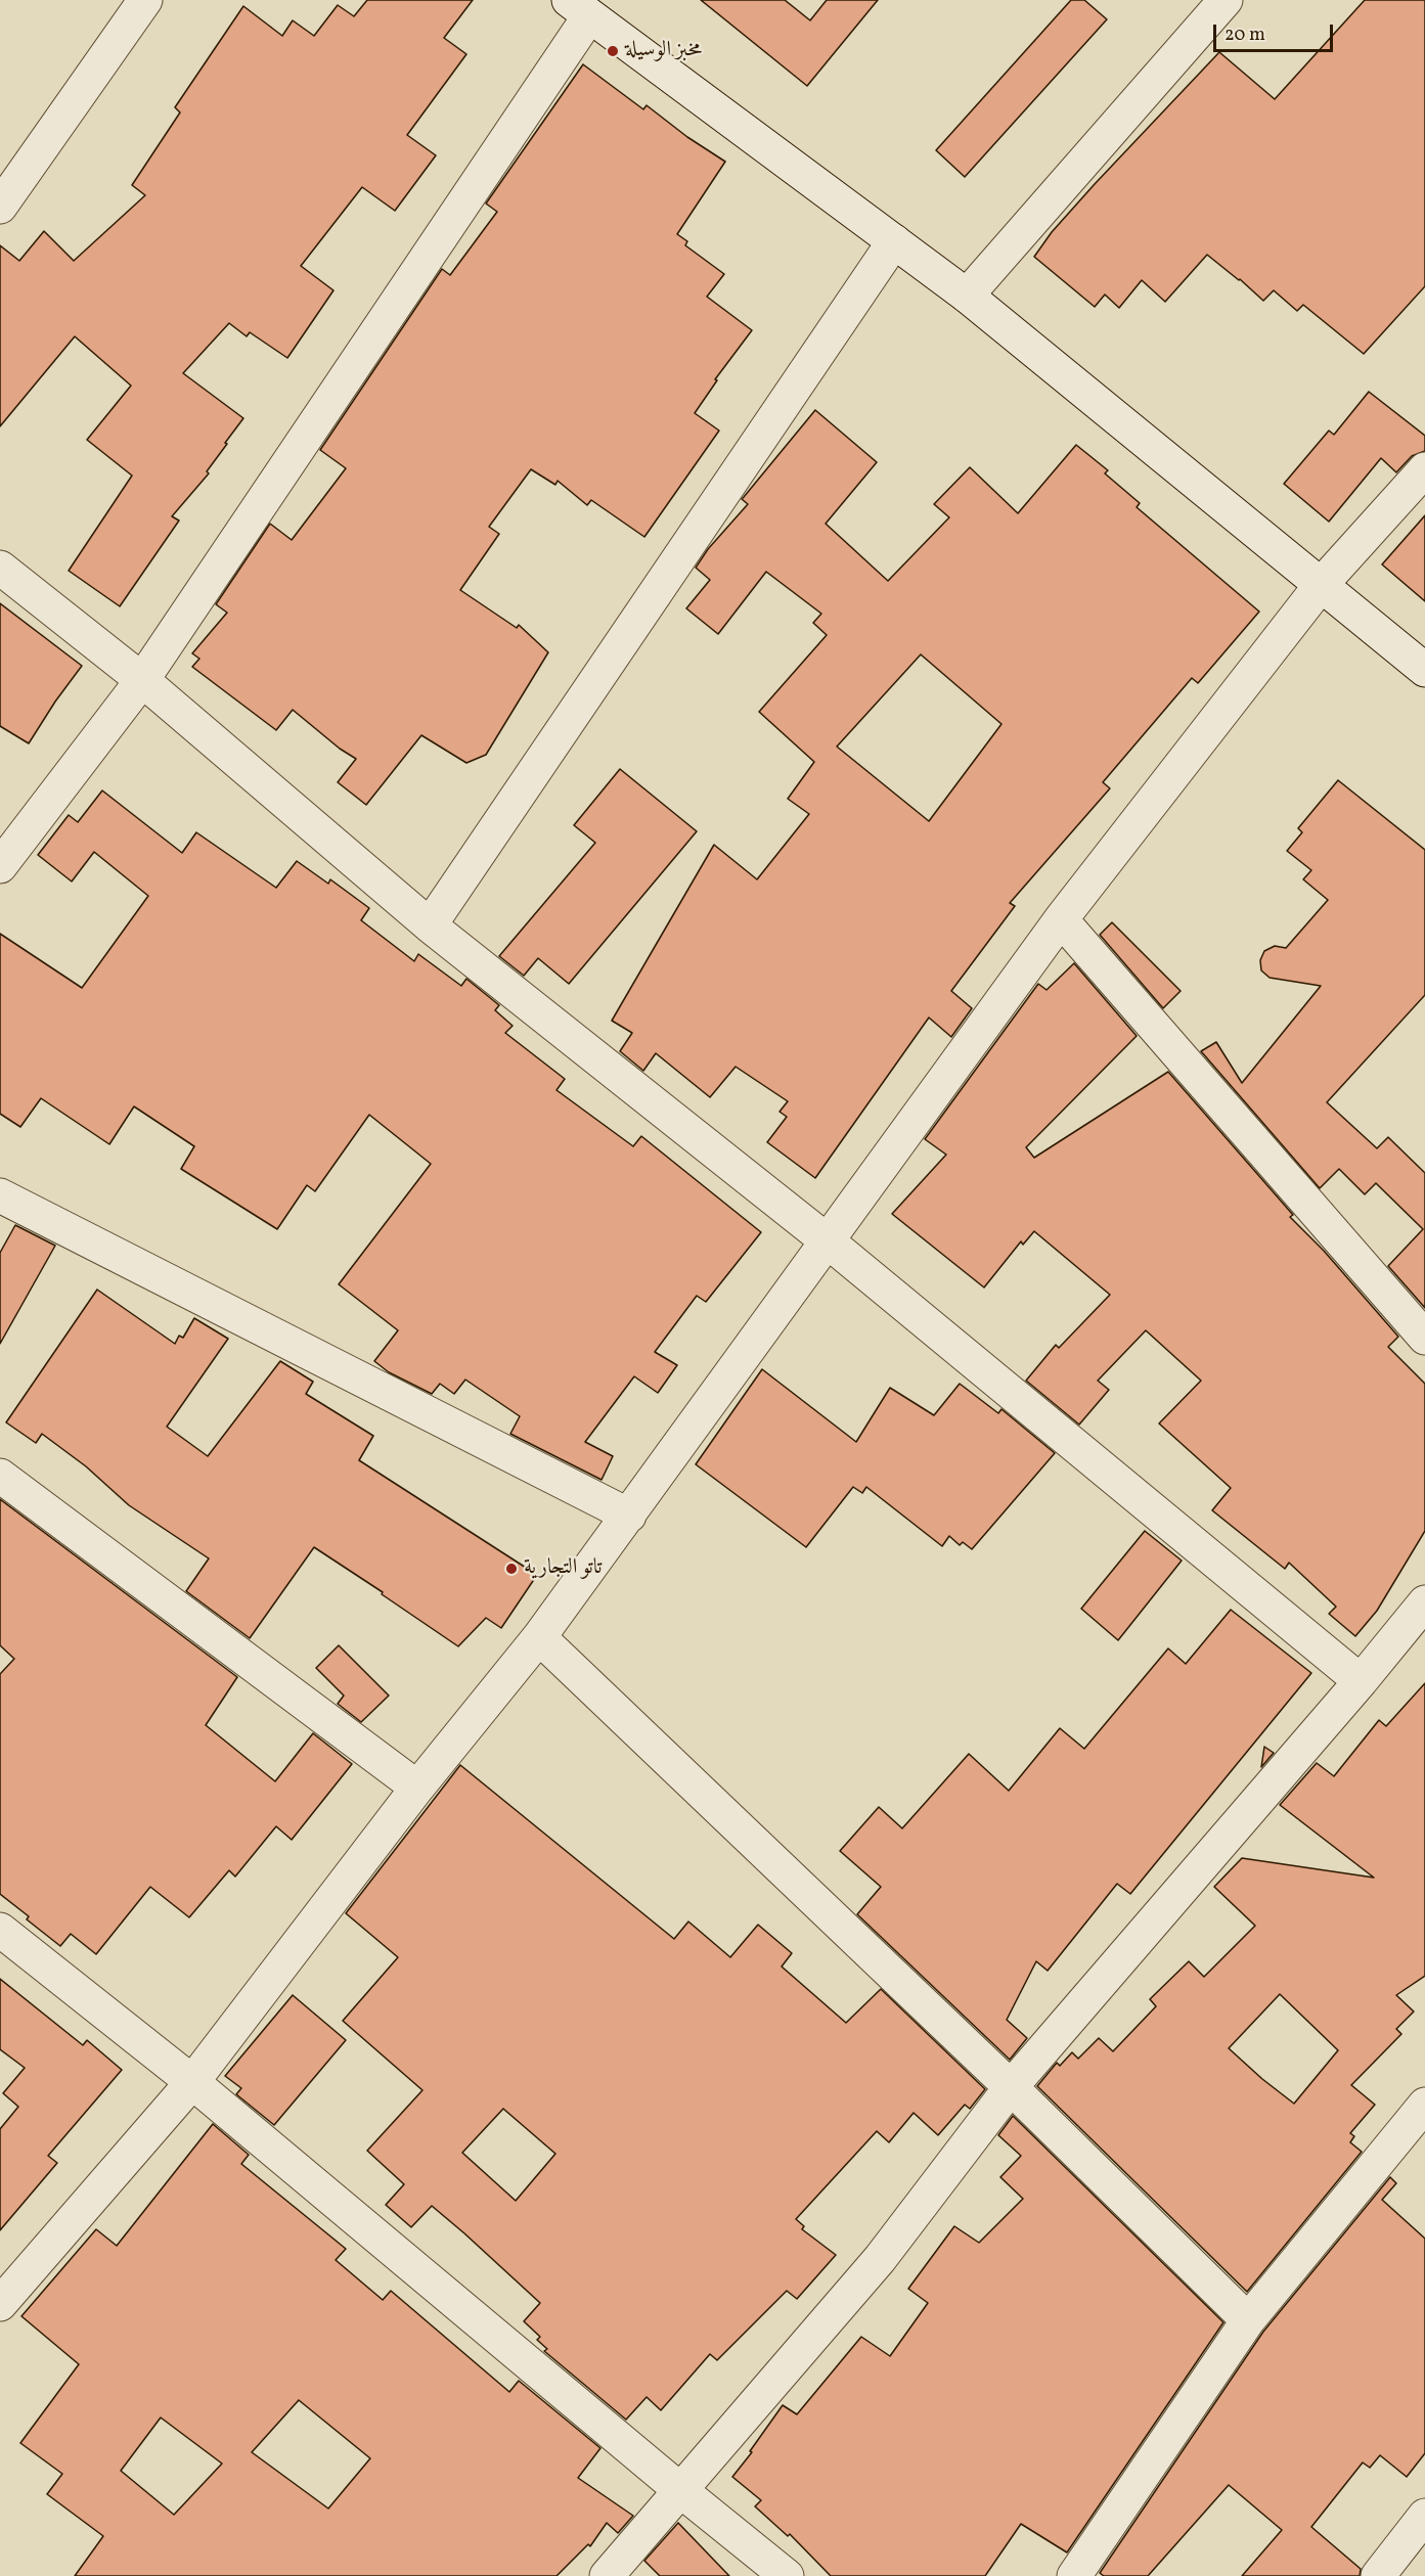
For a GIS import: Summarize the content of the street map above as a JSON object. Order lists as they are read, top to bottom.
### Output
{
  "places": ["مخبز الوسيلة", "تاتو التجارية"],
  "scale_bar": "20 m"
}
